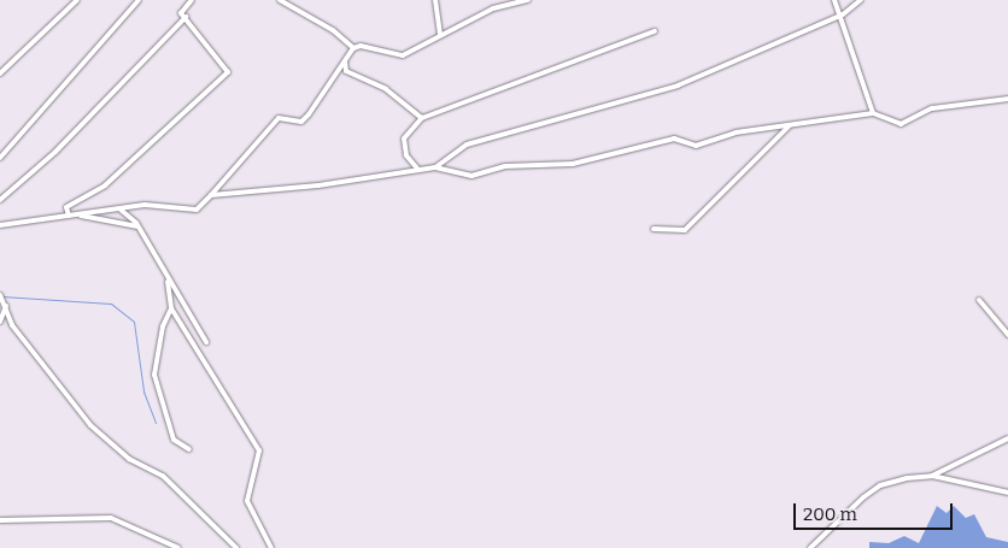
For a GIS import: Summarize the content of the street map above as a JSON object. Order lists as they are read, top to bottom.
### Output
{
  "scale_bar": "200 m"
}
